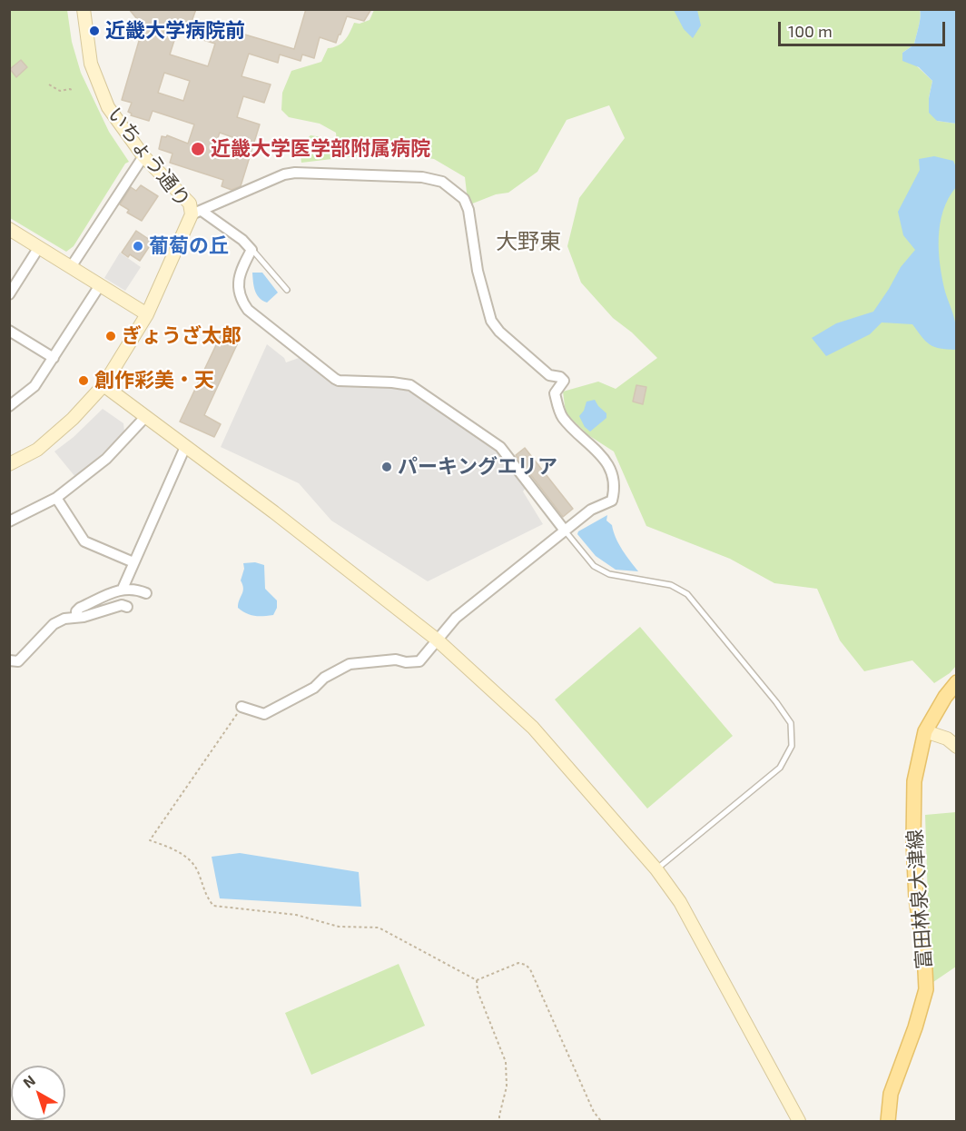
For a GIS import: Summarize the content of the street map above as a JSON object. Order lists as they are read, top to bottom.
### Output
{
  "streets": {
    "main road": ["富田林泉大津線"],
    "street": ["いちょう通り"]
  },
  "districts": ["大野東"],
  "places": [
    "近畿大学病院前",
    "近畿大学医学部附属病院",
    "葡萄の丘",
    "ぎょうざ太郎",
    "創作彩美・天",
    "パーキングエリア"
  ],
  "scale_bar": "100 m",
  "north": "top left"
}
